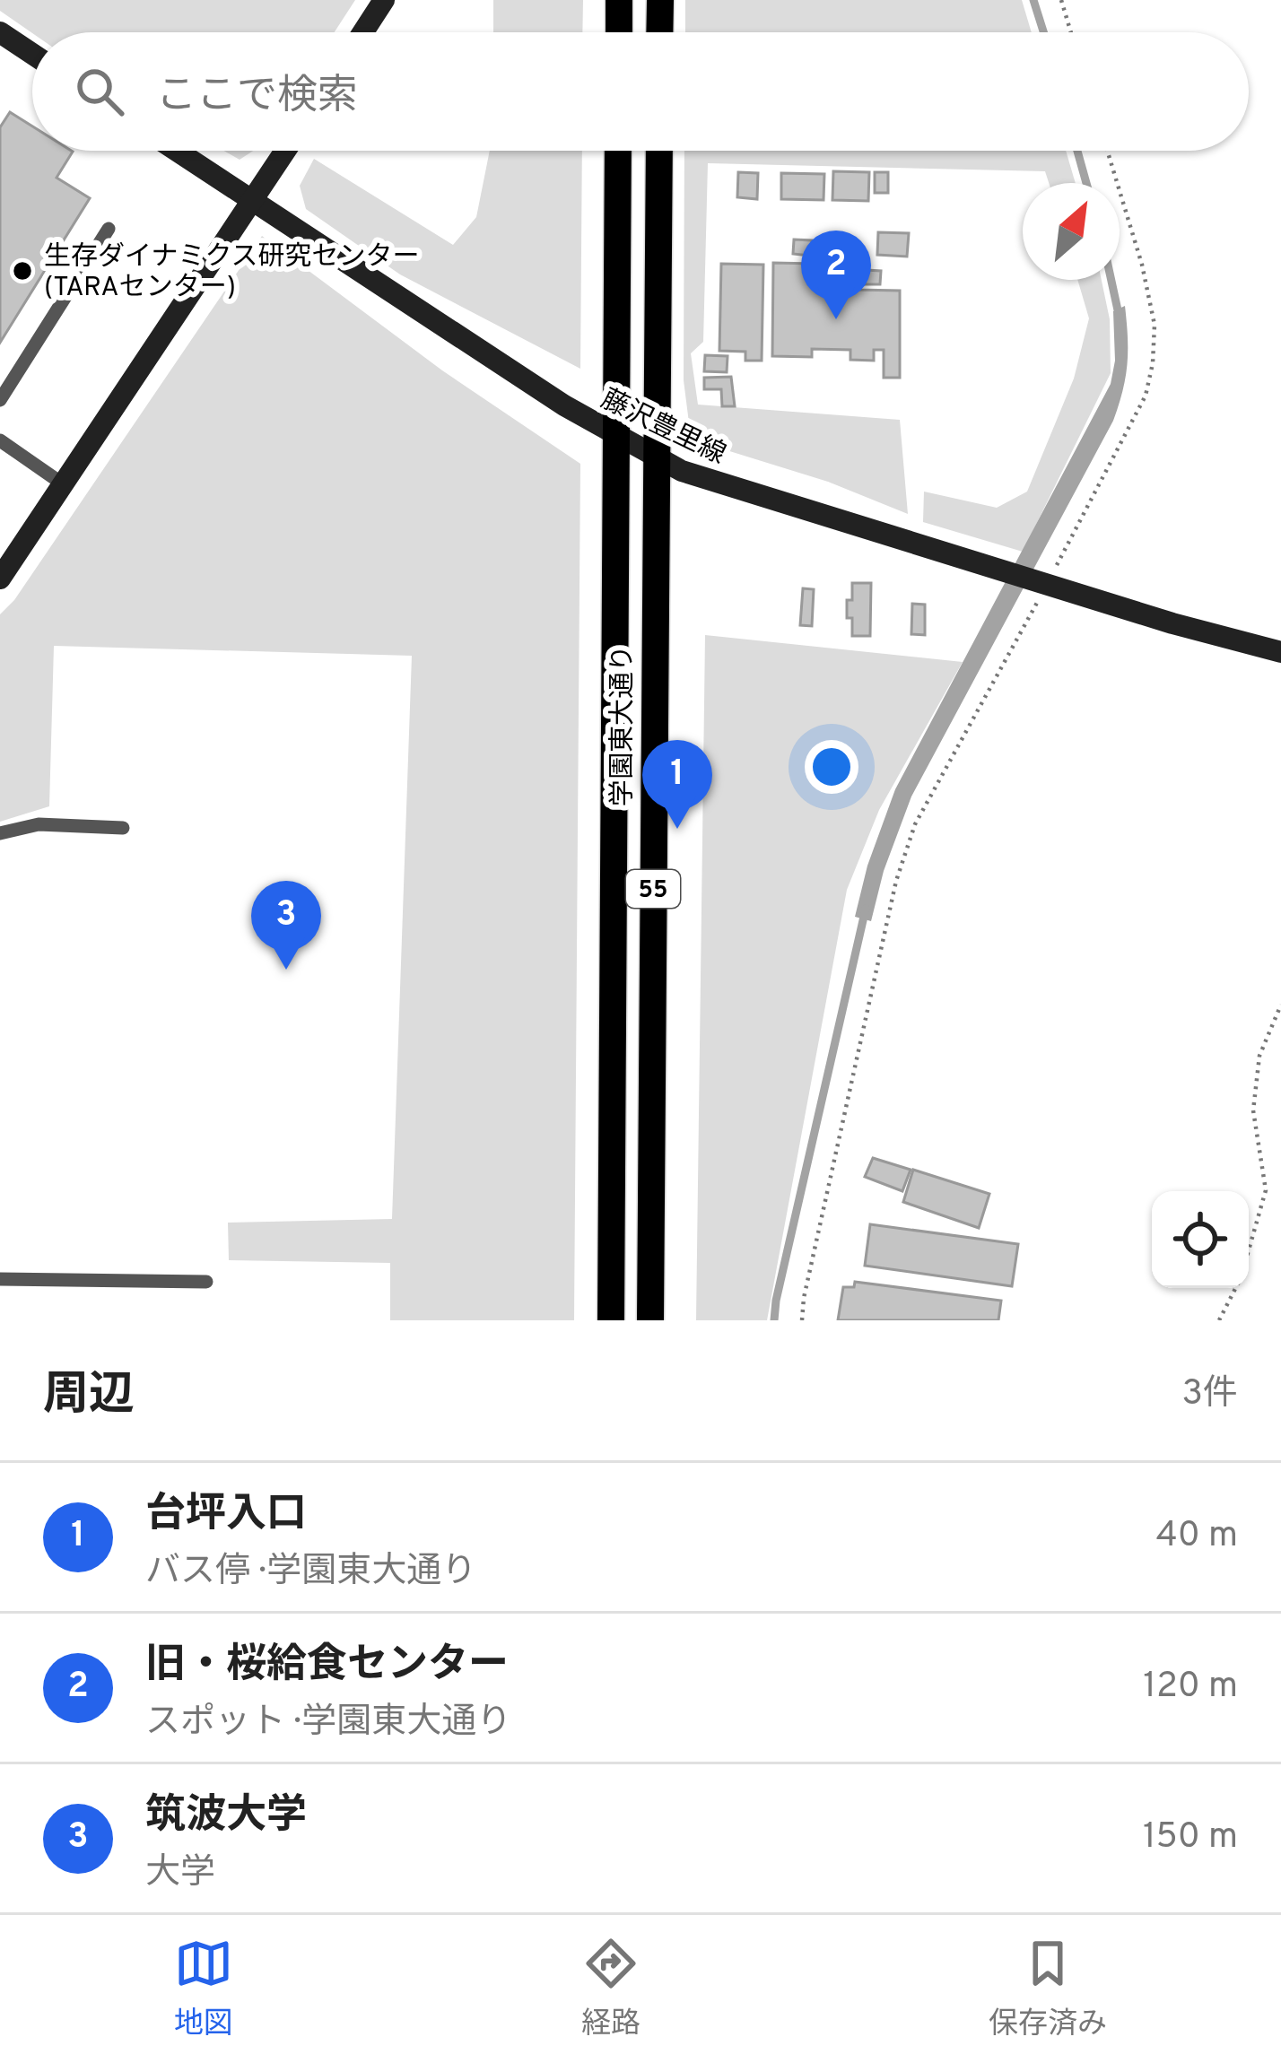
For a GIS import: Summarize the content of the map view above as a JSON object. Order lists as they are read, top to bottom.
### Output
{
  "streets": {
    "main road": ["藤沢豊里線", "学園東大通り", "55"]
  },
  "crossings": [
    ["藤沢豊里線", "学園東大通り"]
  ],
  "places": ["生存ダイナミクス研究センター (TARAセンター)"],
  "north": "top right",
  "page": {
    "search": "ここで検索",
    "pins": ["2", "1", "3"],
    "heading": ["周辺", "3件"],
    "list": [
      {
        "mark": "1",
        "name": "台坪入口",
        "note": "バス停 · 学園東大通り",
        "value": "40 m"
      },
      {
        "mark": "2",
        "name": "旧・桜給食センター",
        "note": "スポット · 学園東大通り",
        "value": "120 m"
      },
      {
        "mark": "3",
        "name": "筑波大学",
        "note": "大学",
        "value": "150 m"
      }
    ],
    "nav": ["地図", "経路", "保存済み"]
  }
}
